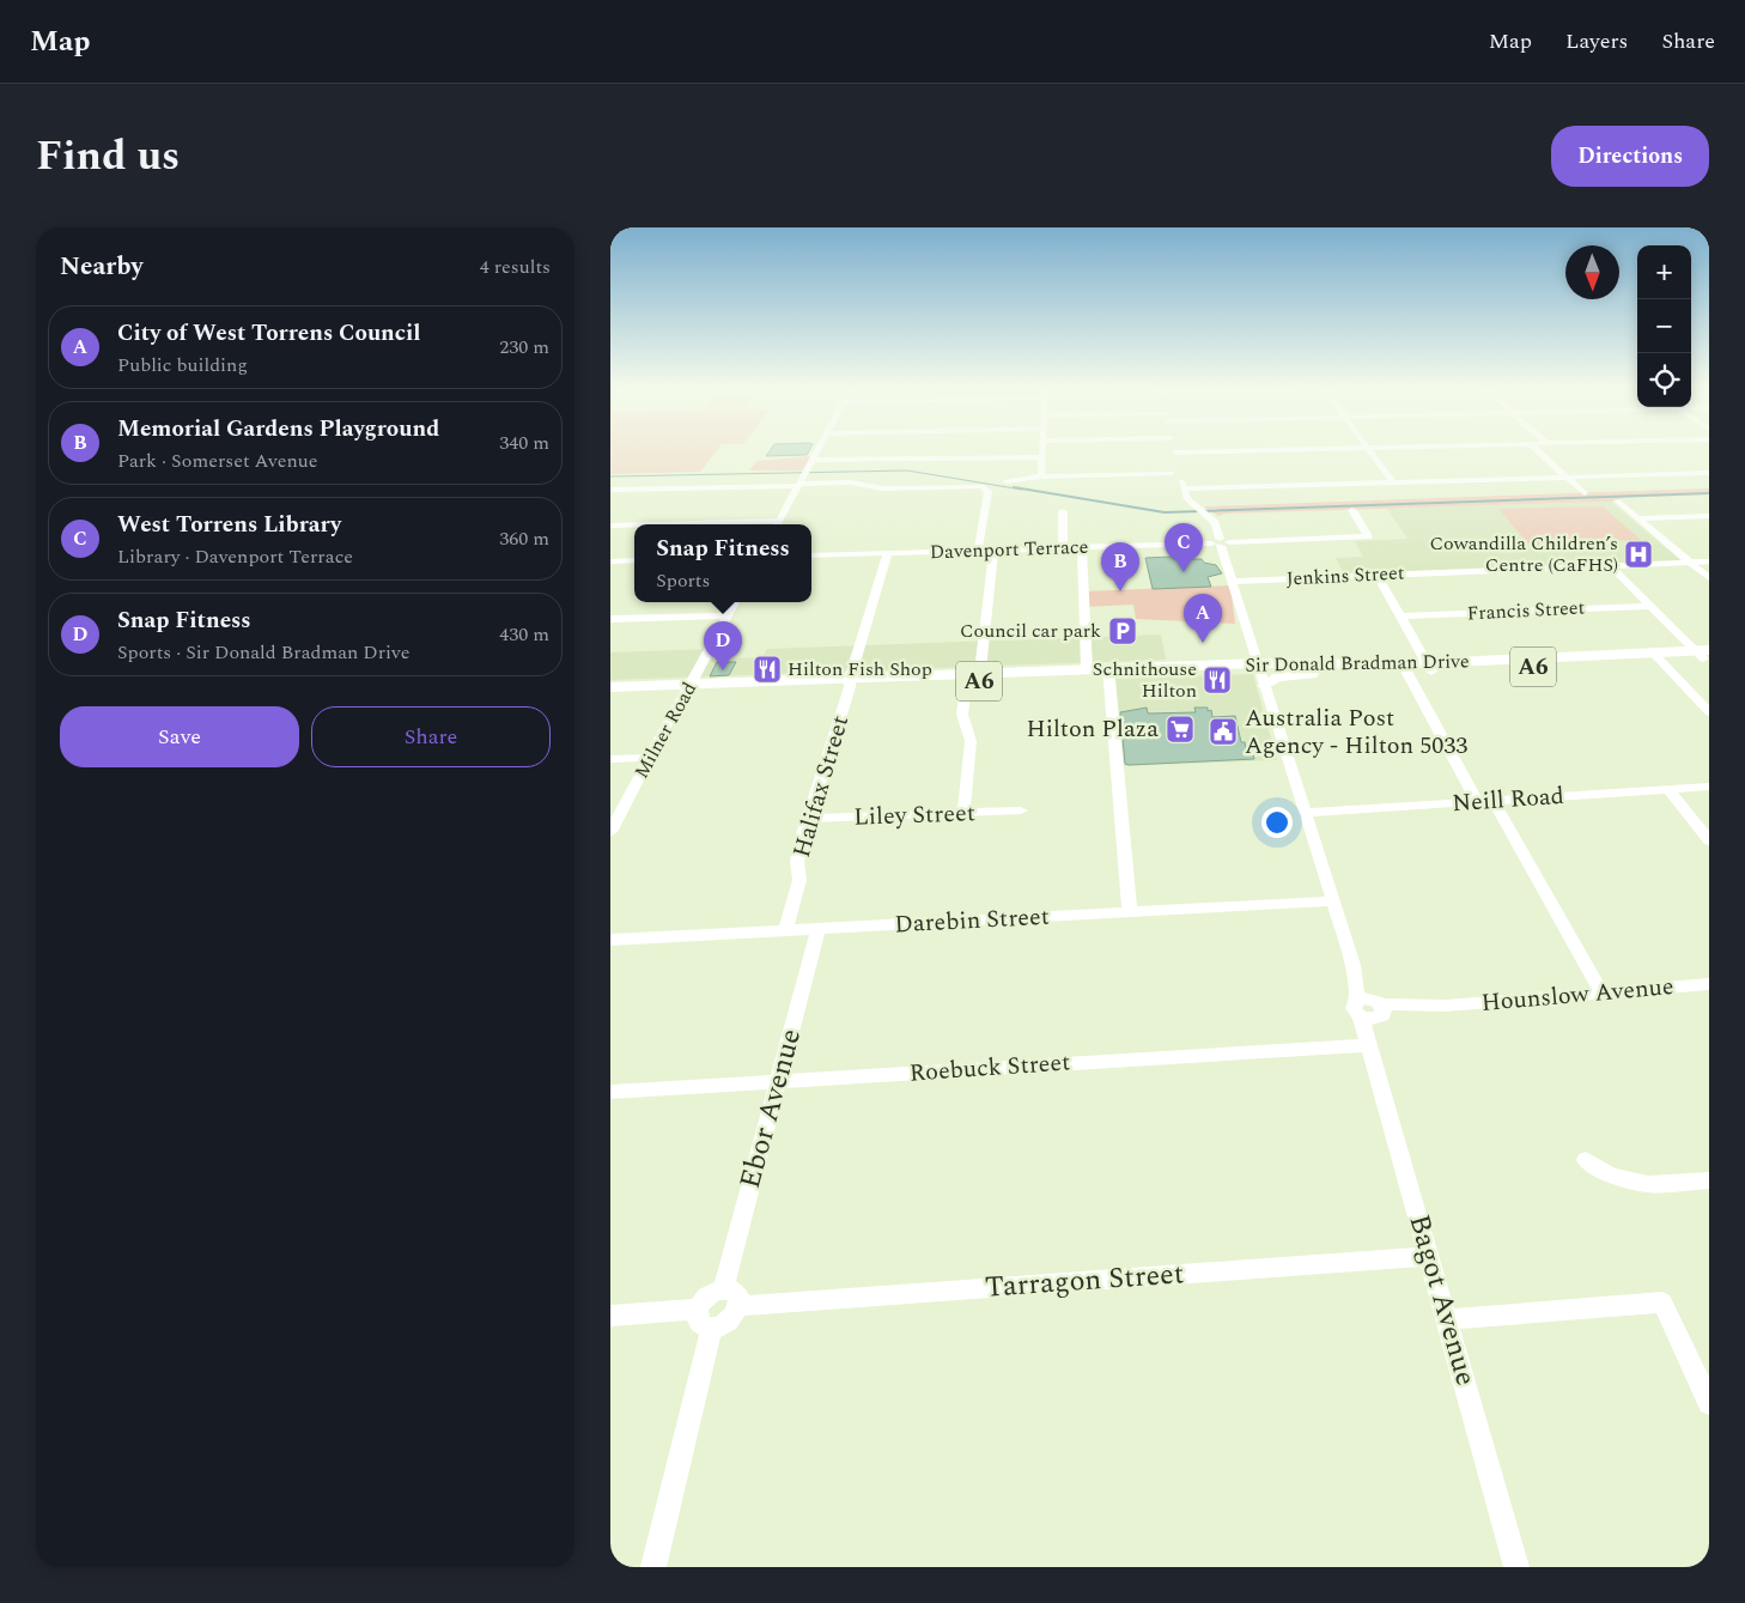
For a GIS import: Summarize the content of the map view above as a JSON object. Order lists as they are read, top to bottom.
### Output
{
  "streets": {
    "main road": ["Sir Donald Bradman Drive", "A6"],
    "street": [
      "Davenport Terrace",
      "Jenkins Street",
      "Francis Street",
      "Milner Road",
      "Halifax Street",
      "Neill Road",
      "Liley Street",
      "Darebin Street",
      "Hounslow Avenue",
      "Roebuck Street",
      "Ebor Avenue",
      "Tarragon Street",
      "Bagot Avenue"
    ]
  },
  "crossings": [
    ["Davenport Terrace", "Halifax Street"],
    ["Davenport Terrace", "Bagot Avenue"],
    ["Jenkins Street", "Bagot Avenue"],
    ["Sir Donald Bradman Drive", "Milner Road"],
    ["Sir Donald Bradman Drive", "Halifax Street"],
    ["Sir Donald Bradman Drive", "Bagot Avenue"],
    ["Halifax Street", "Liley Street"],
    ["Halifax Street", "Darebin Street"],
    ["Neill Road", "Bagot Avenue"],
    ["Darebin Street", "Ebor Avenue"],
    ["Darebin Street", "Bagot Avenue"],
    ["Hounslow Avenue", "Roebuck Street"],
    ["Hounslow Avenue", "Bagot Avenue"],
    ["Roebuck Street", "Ebor Avenue"],
    ["Roebuck Street", "Bagot Avenue"],
    ["Ebor Avenue", "Tarragon Street"],
    ["Tarragon Street", "Bagot Avenue"]
  ],
  "places": {
    "hospital": ["Cowandilla Children’s Centre (CaFHS)"],
    "parking": ["Council car park"],
    "restaurant": ["Hilton Fish Shop", "Schnithouse Hilton"],
    "supermarket": ["Hilton Plaza"],
    "public building": ["Australia Post Agency - Hilton 5033"]
  },
  "north": "bottom",
  "page": {
    "header": "Map",
    "nav": ["Map", "Layers", "Share"],
    "title": "Find us",
    "buttons": [
      "Directions",
      ["Save", "Share"]
    ],
    "heading": ["Nearby", "4 results"],
    "map_buttons": ["+", "−"],
    "list": [
      {
        "mark": "A",
        "name": "City of West Torrens Council",
        "note": "Public building",
        "value": "230 m"
      },
      {
        "mark": "B",
        "name": "Memorial Gardens Playground",
        "note": "Park · Somerset Avenue",
        "value": "340 m"
      },
      {
        "mark": "C",
        "name": "West Torrens Library",
        "note": "Library · Davenport Terrace",
        "value": "360 m"
      },
      {
        "mark": "D",
        "name": "Snap Fitness",
        "note": "Sports · Sir Donald Bradman Drive",
        "value": "430 m"
      }
    ],
    "pins": [
      "C",
      "B",
      "A",
      "D"
    ],
    "popup": ["Snap Fitness", "Sports"]
  }
}
